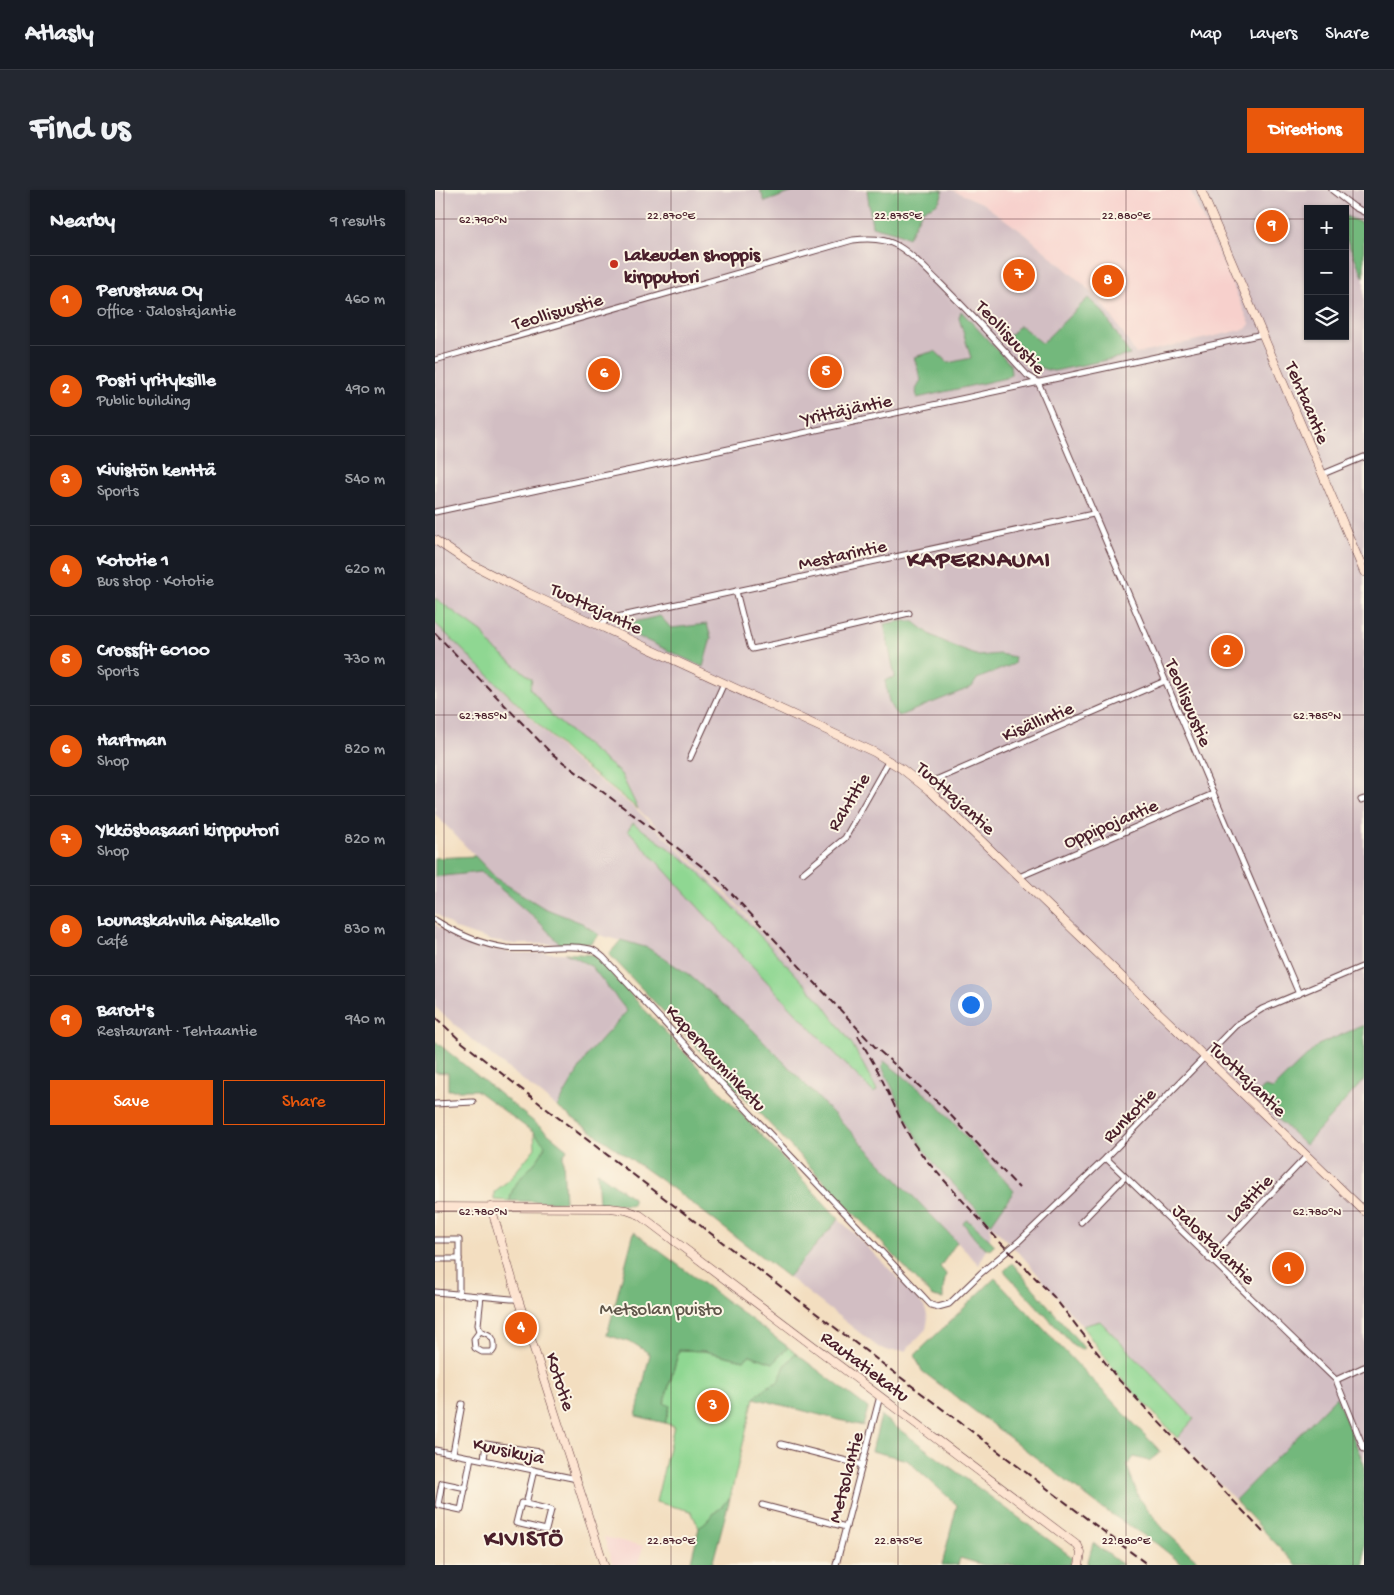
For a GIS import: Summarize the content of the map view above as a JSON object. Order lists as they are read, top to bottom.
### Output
{
  "streets": {
    "street": [
      "Teollisuustie",
      "Tehtaantie",
      "Yrittäjäntie",
      "Mestarintie",
      "Tuottajantie",
      "Kisällintie",
      "Rahtitie",
      "Oppipojantie",
      "Kapernauminkatu",
      "Runkotie",
      "Lastitie",
      "Jalostajantie",
      "Rautatiekatu",
      "Kototie",
      "Kuusikuja",
      "Metsolantie"
    ]
  },
  "crossings": [
    ["Teollisuustie", "Yrittäjäntie"],
    ["Teollisuustie", "Mestarintie"],
    ["Teollisuustie", "Kisällintie"],
    ["Teollisuustie", "Oppipojantie"],
    ["Teollisuustie", "Runkotie"],
    ["Tehtaantie", "Yrittäjäntie"],
    ["Mestarintie", "Tuottajantie"],
    ["Tuottajantie", "Kisällintie"],
    ["Tuottajantie", "Rahtitie"],
    ["Tuottajantie", "Oppipojantie"],
    ["Tuottajantie", "Runkotie"],
    ["Tuottajantie", "Lastitie"],
    ["Kapernauminkatu", "Runkotie"],
    ["Runkotie", "Jalostajantie"],
    ["Lastitie", "Jalostajantie"],
    ["Rautatiekatu", "Kototie"],
    ["Rautatiekatu", "Metsolantie"],
    ["Kototie", "Kuusikuja"]
  ],
  "districts": ["KAPERNAUMI", "KIVISTÖ"],
  "parks": ["Metsolan puisto"],
  "places": ["Lakeuden shoppis kirpputori"],
  "page": {
    "header": "Atlasly",
    "nav": ["Map", "Layers", "Share"],
    "buttons": [
      "Directions",
      ["Save", "Share"]
    ],
    "title": "Find us",
    "heading": ["Nearby", "9 results"],
    "map_buttons": ["+", "−"],
    "pins": [
      "9",
      "7",
      "8",
      "5",
      "6",
      "2",
      "1",
      "4",
      "3"
    ],
    "list": [
      {
        "mark": "1",
        "name": "Perustava Oy",
        "note": "Office · Jalostajantie",
        "value": "460 m"
      },
      {
        "mark": "2",
        "name": "Posti yrityksille",
        "note": "Public building",
        "value": "490 m"
      },
      {
        "mark": "3",
        "name": "Kivistön kenttä",
        "note": "Sports",
        "value": "540 m"
      },
      {
        "mark": "4",
        "name": "Kototie 1",
        "note": "Bus stop · Kototie",
        "value": "620 m"
      },
      {
        "mark": "5",
        "name": "Crossfit 60100",
        "note": "Sports",
        "value": "730 m"
      },
      {
        "mark": "6",
        "name": "Hartman",
        "note": "Shop",
        "value": "820 m"
      },
      {
        "mark": "7",
        "name": "Ykkösbasaari kirpputori",
        "note": "Shop",
        "value": "820 m"
      },
      {
        "mark": "8",
        "name": "Lounaskahvila Aisakello",
        "note": "Café",
        "value": "830 m"
      },
      {
        "mark": "9",
        "name": "Barot's",
        "note": "Restaurant · Tehtaantie",
        "value": "940 m"
      }
    ]
  },
  "coordinates": [
    "22.870°E",
    "22.875°E",
    "22.880°E",
    "62.790°N",
    "62.785°N",
    "62.780°N"
  ]
}
